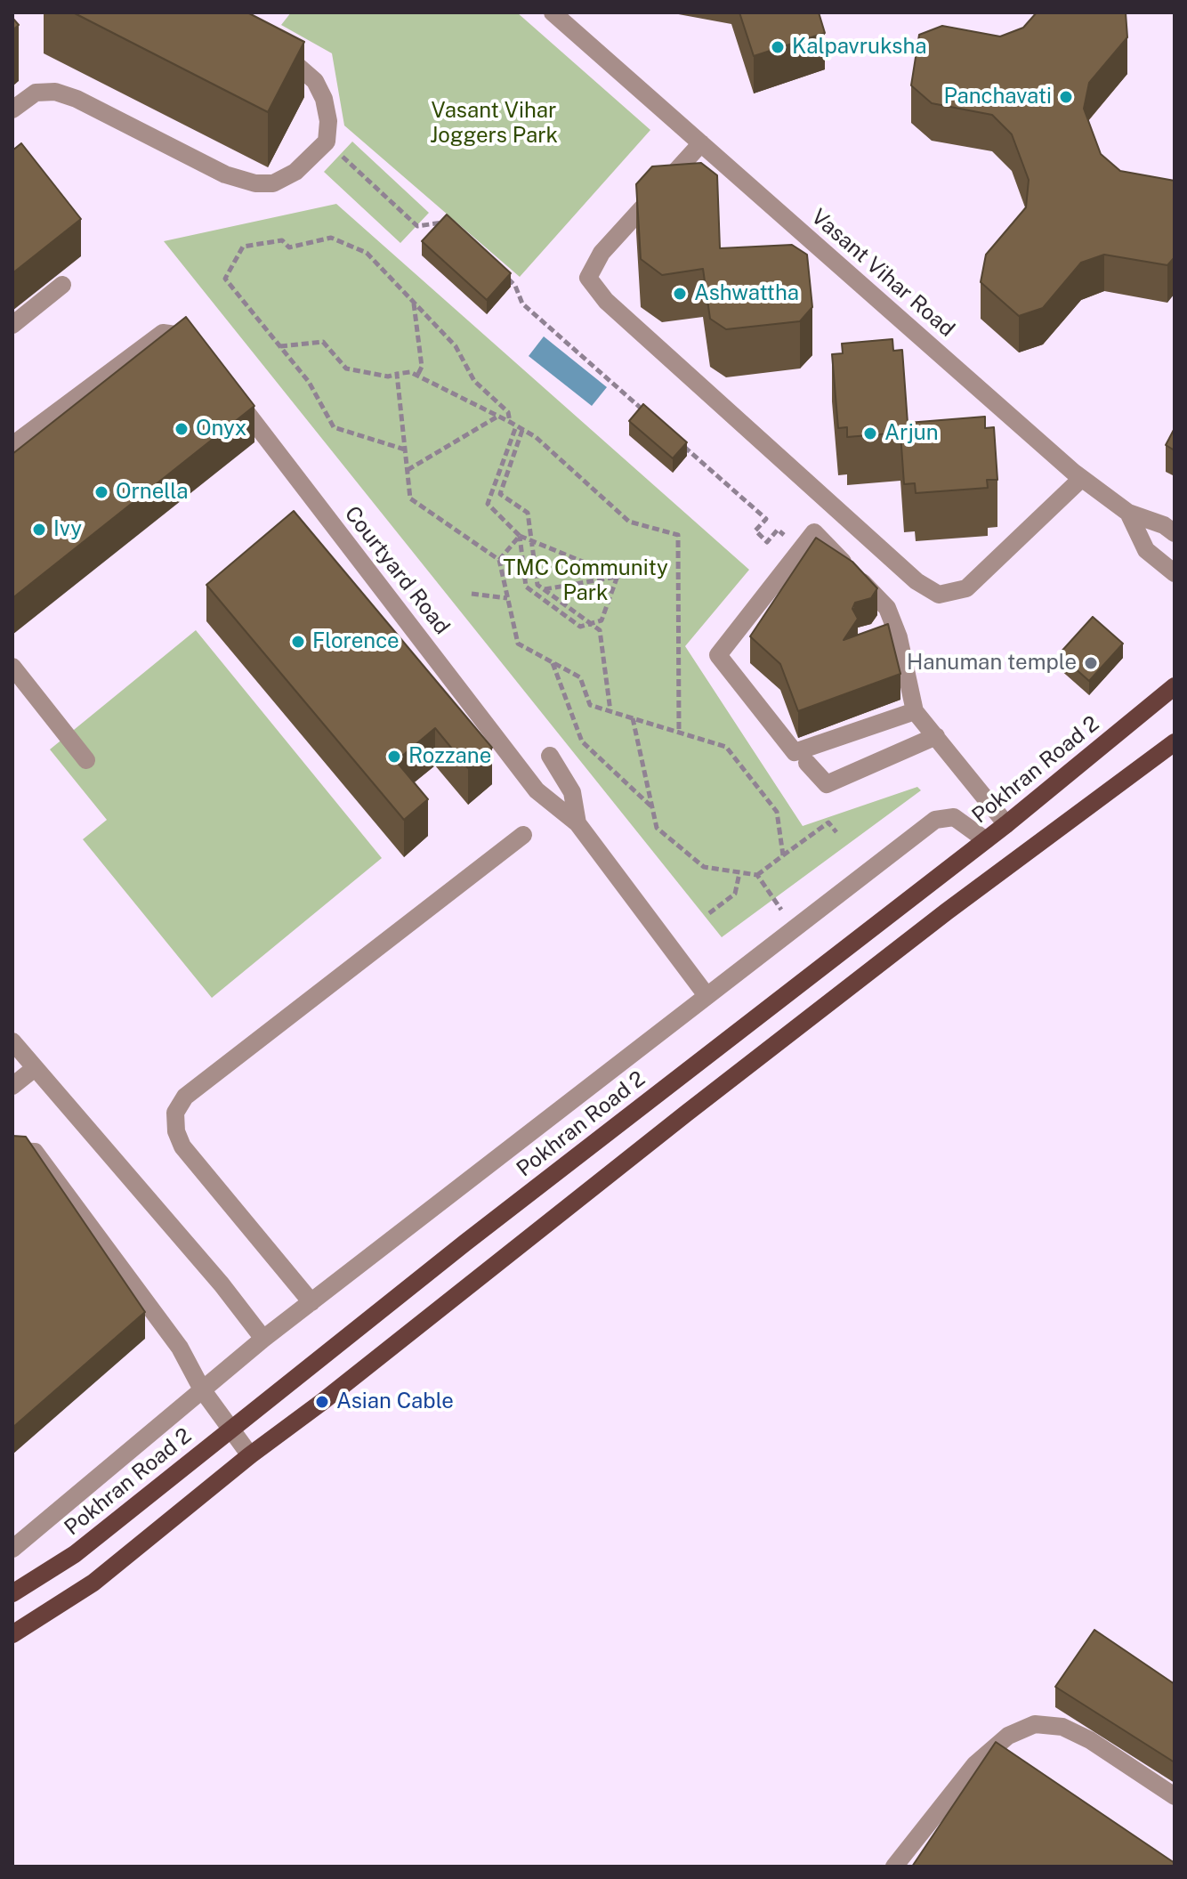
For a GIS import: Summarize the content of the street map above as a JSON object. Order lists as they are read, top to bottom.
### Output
{
  "streets": {
    "main road": ["Pokhran Road 2"],
    "street": ["Vasant Vihar Road", "Courtyard Road"]
  },
  "parks": ["Vasant Vihar Joggers Park", "TMC Community Park"],
  "places": [
    "Kalpavruksha",
    "Panchavati",
    "Ashwattha",
    "Onyx",
    "Arjun",
    "Ornella",
    "Ivy",
    "Florence",
    "Hanuman temple",
    "Rozzane",
    "Asian Cable"
  ]
}
